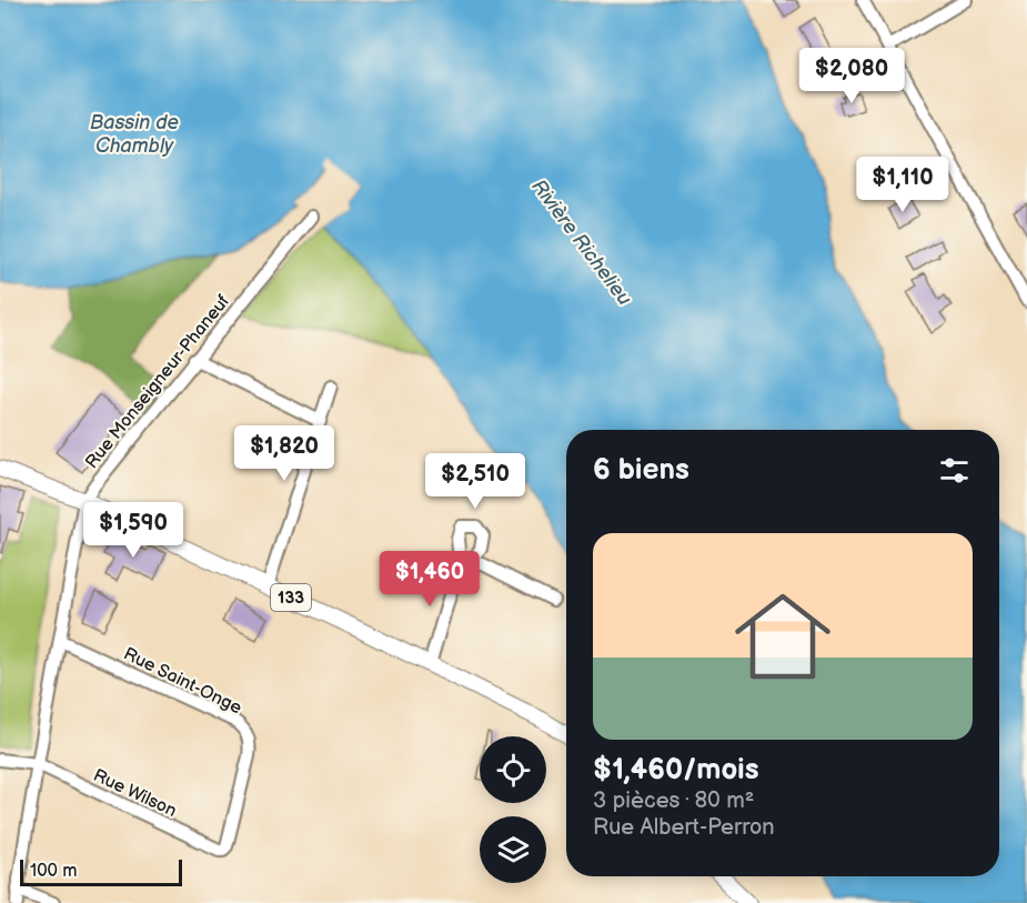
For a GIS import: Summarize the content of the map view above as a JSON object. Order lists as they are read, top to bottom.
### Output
{
  "streets": {
    "main road": ["133"],
    "street": ["Rue Monseigneur-Phaneuf", "Rue Saint-Onge", "Rue Wilson"]
  },
  "crossings": [
    ["Rue Monseigneur-Phaneuf", "133"],
    ["Rue Monseigneur-Phaneuf", "Rue Saint-Onge"],
    ["Rue Monseigneur-Phaneuf", "Rue Wilson"],
    ["Rue Saint-Onge", "Rue Wilson"]
  ],
  "water": ["Bassin de Chambly", "Rivière Richelieu"],
  "scale_bar": "100 m",
  "page": {
    "price": [
      "$2,080",
      "$1,110",
      "$1,820",
      "$2,510",
      "$1,590",
      "$1,460"
    ],
    "heading": "6 biens",
    "list": [
      {
        "name": "$1,460/mois",
        "note": "3 pièces · 80 m² · Rue Albert-Perron"
      }
    ],
    "scale": "100 m"
  }
}
